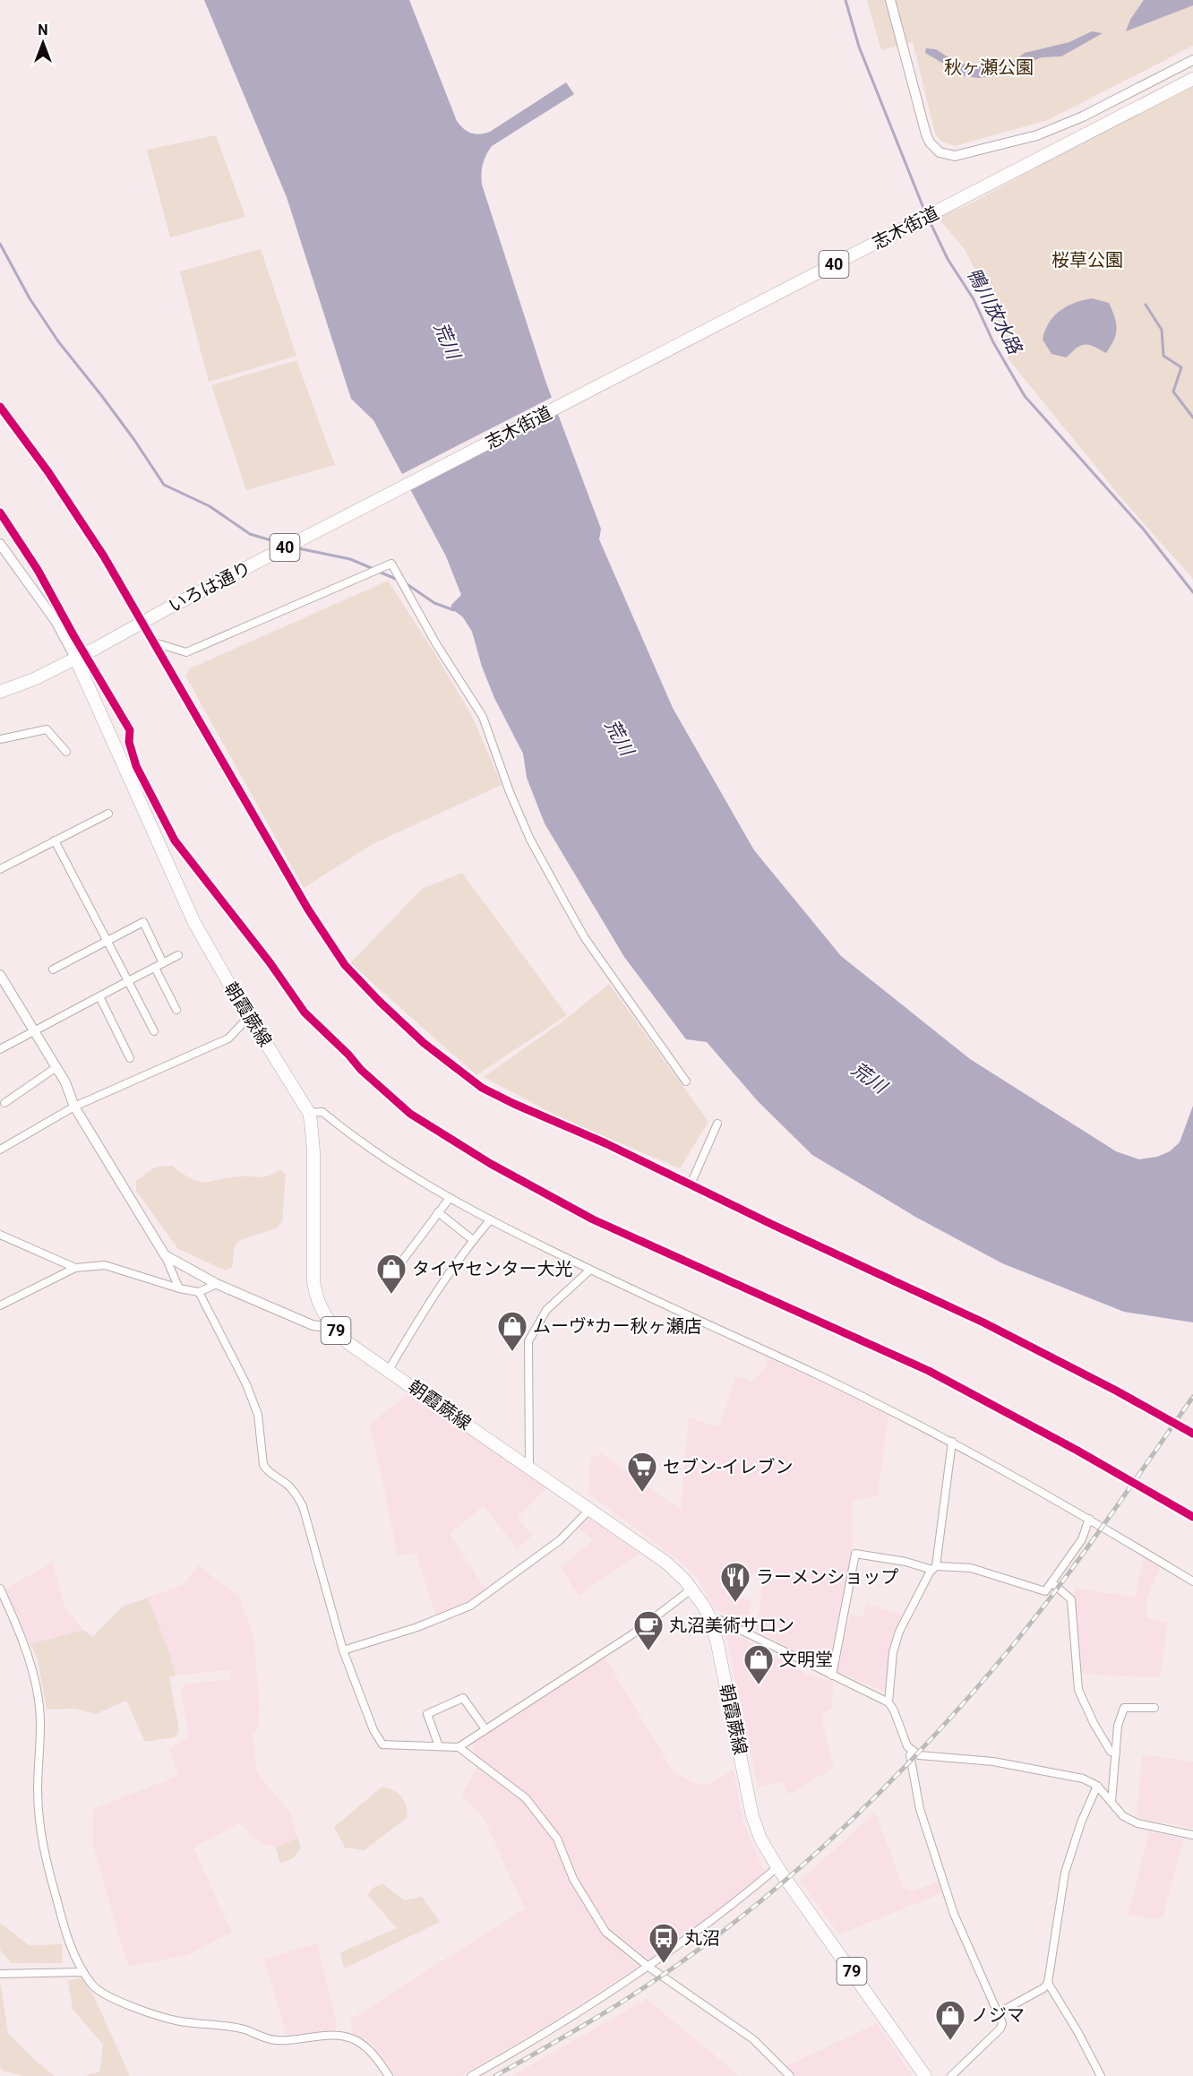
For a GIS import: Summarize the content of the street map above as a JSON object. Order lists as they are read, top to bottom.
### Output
{
  "streets": {
    "main road": [
      "志木街道",
      "40",
      "いろは通り",
      "朝霞蕨線",
      "79"
    ]
  },
  "crossings": [
    ["志木街道", "いろは通り"],
    ["いろは通り", "朝霞蕨線"]
  ],
  "water": ["鴨川放水路", "荒川"],
  "parks": ["秋ヶ瀬公園", "桜草公園"],
  "places": {
    "shop": [
      "タイヤセンター大光",
      "ムーヴ*カー秋ヶ瀬店",
      "文明堂",
      "ノジマ"
    ],
    "supermarket": ["セブン-イレブン"],
    "restaurant": ["ラーメンショップ"],
    "cafe": ["丸沼美術サロン"],
    "bus stop": ["丸沼"]
  },
  "north": "top"
}
